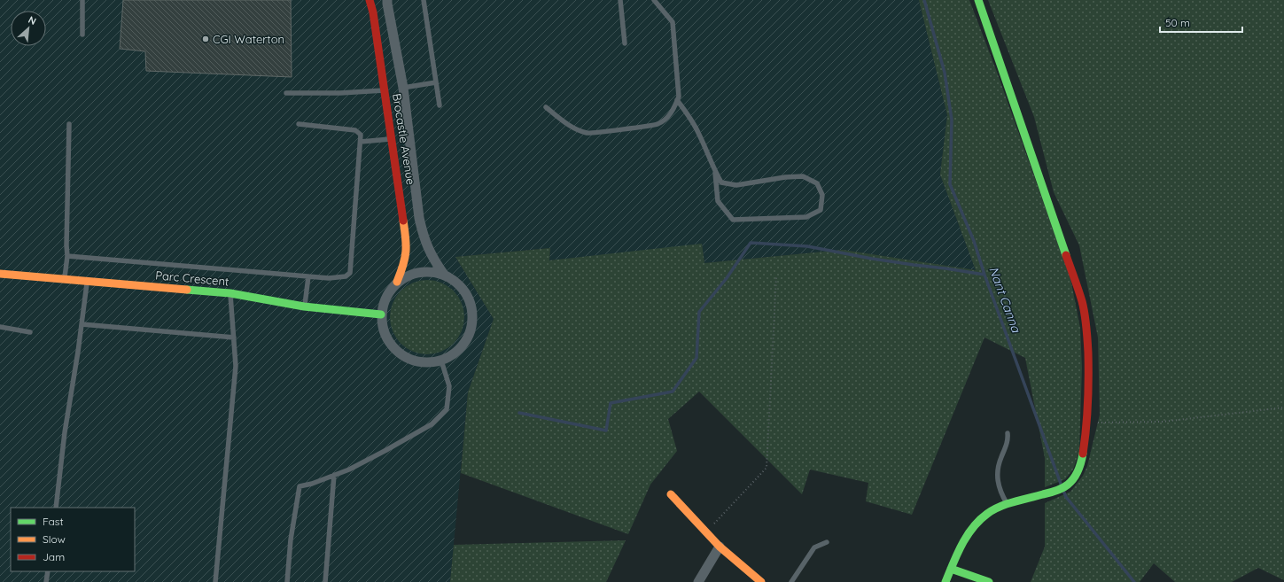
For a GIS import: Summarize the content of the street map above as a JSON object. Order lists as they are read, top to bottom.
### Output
{
  "streets": {
    "street": ["Brocastle Avenue", "Parc Crescent"]
  },
  "crossings": [
    ["Brocastle Avenue", "Parc Crescent"]
  ],
  "water": ["Nant Canna"],
  "places": ["CGI Waterton"],
  "legend": ["Fast", "Slow", "Jam"],
  "scale_bar": "50 m",
  "north": "top right"
}
